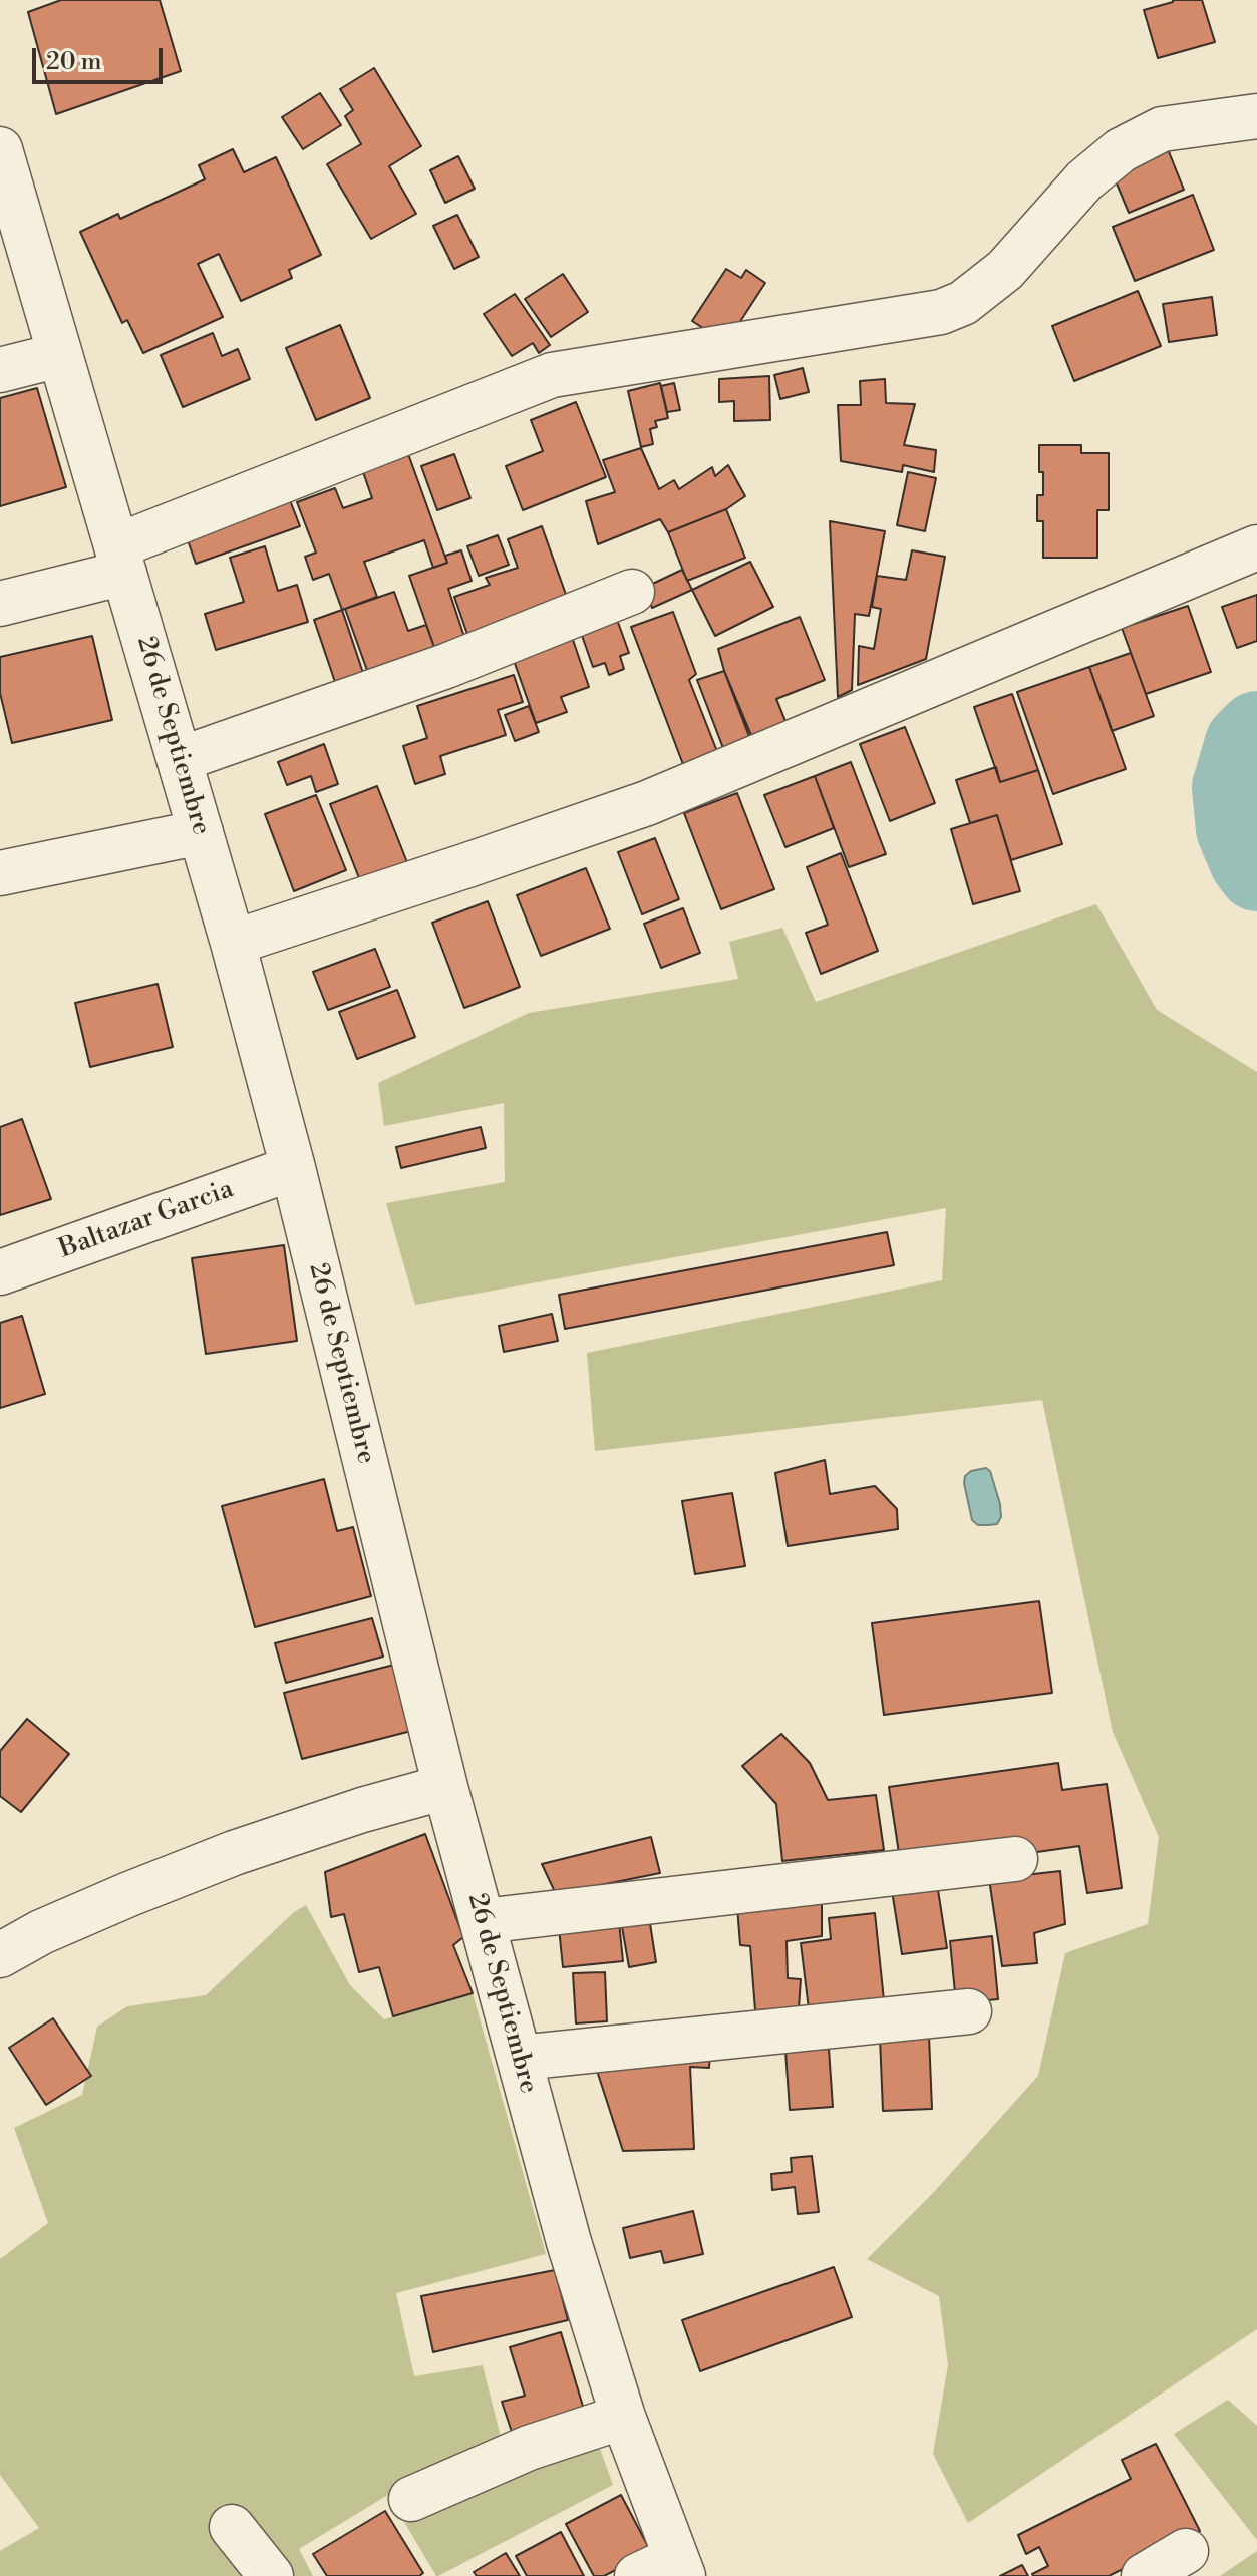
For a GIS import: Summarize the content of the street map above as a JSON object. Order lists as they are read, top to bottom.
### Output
{
  "streets": {
    "street": ["26 de Septiembre", "Baltazar Garcia"]
  },
  "crossings": [
    ["26 de Septiembre", "Baltazar Garcia"]
  ],
  "scale_bar": "20 m"
}
